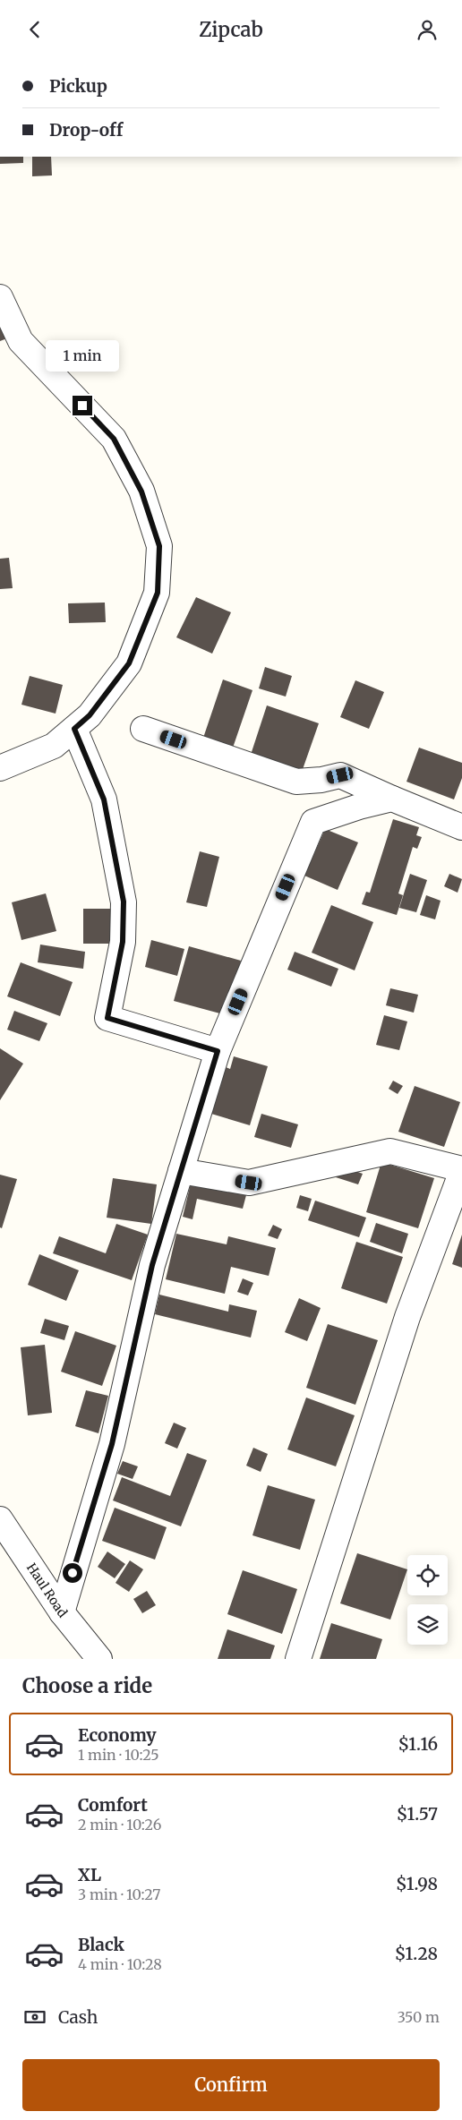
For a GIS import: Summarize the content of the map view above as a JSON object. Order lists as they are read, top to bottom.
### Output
{
  "streets": {
    "street": ["Haul Road"]
  },
  "page": {
    "header": "Zipcab",
    "banner": ["Pickup", "Drop-off"],
    "bubble": "1 min",
    "heading": "Choose a ride",
    "list": [
      {
        "name": "Economy",
        "note": "1 min · 10:25",
        "value": "$1.16"
      },
      {
        "name": "Comfort",
        "note": "2 min · 10:26",
        "value": "$1.57"
      },
      {
        "name": "XL",
        "note": "3 min · 10:27",
        "value": "$1.98"
      },
      {
        "name": "Black",
        "note": "4 min · 10:28",
        "value": "$1.28"
      }
    ],
    "pay": ["Cash", "350 m"],
    "buttons": "Confirm"
  }
}
